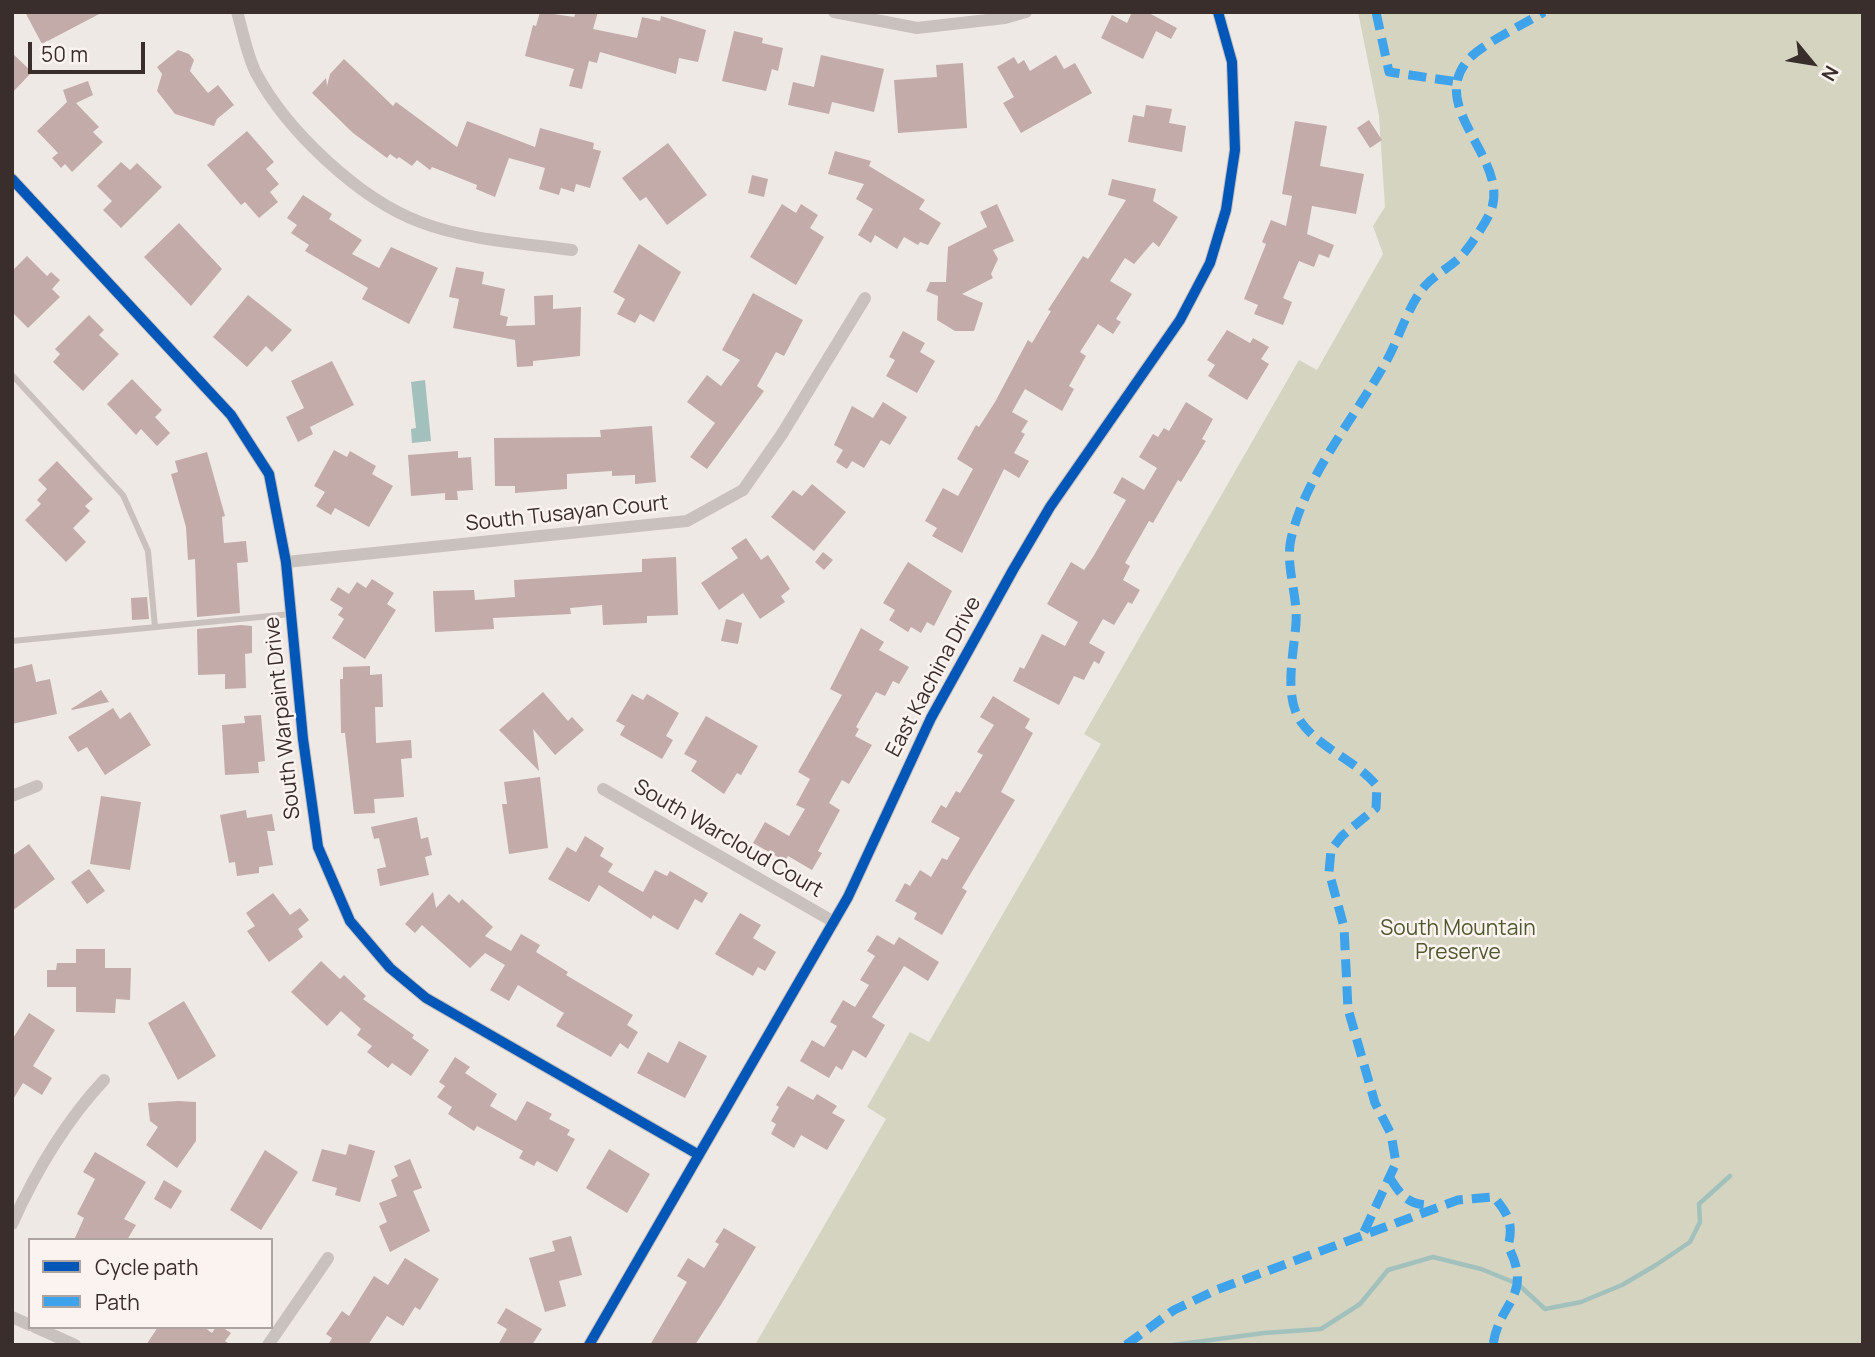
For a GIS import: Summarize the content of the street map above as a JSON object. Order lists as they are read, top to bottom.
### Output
{
  "streets": {
    "street": [
      "South Tusayan Court",
      "East Kachina Drive",
      "South Warpaint Drive",
      "South Warcloud Court"
    ]
  },
  "crossings": [
    ["South Tusayan Court", "South Warpaint Drive"],
    ["East Kachina Drive", "South Warpaint Drive"],
    ["East Kachina Drive", "South Warcloud Court"]
  ],
  "parks": ["South Mountain Preserve"],
  "legend": ["Cycle path", "Path"],
  "scale_bar": "50 m",
  "north": "bottom right"
}
